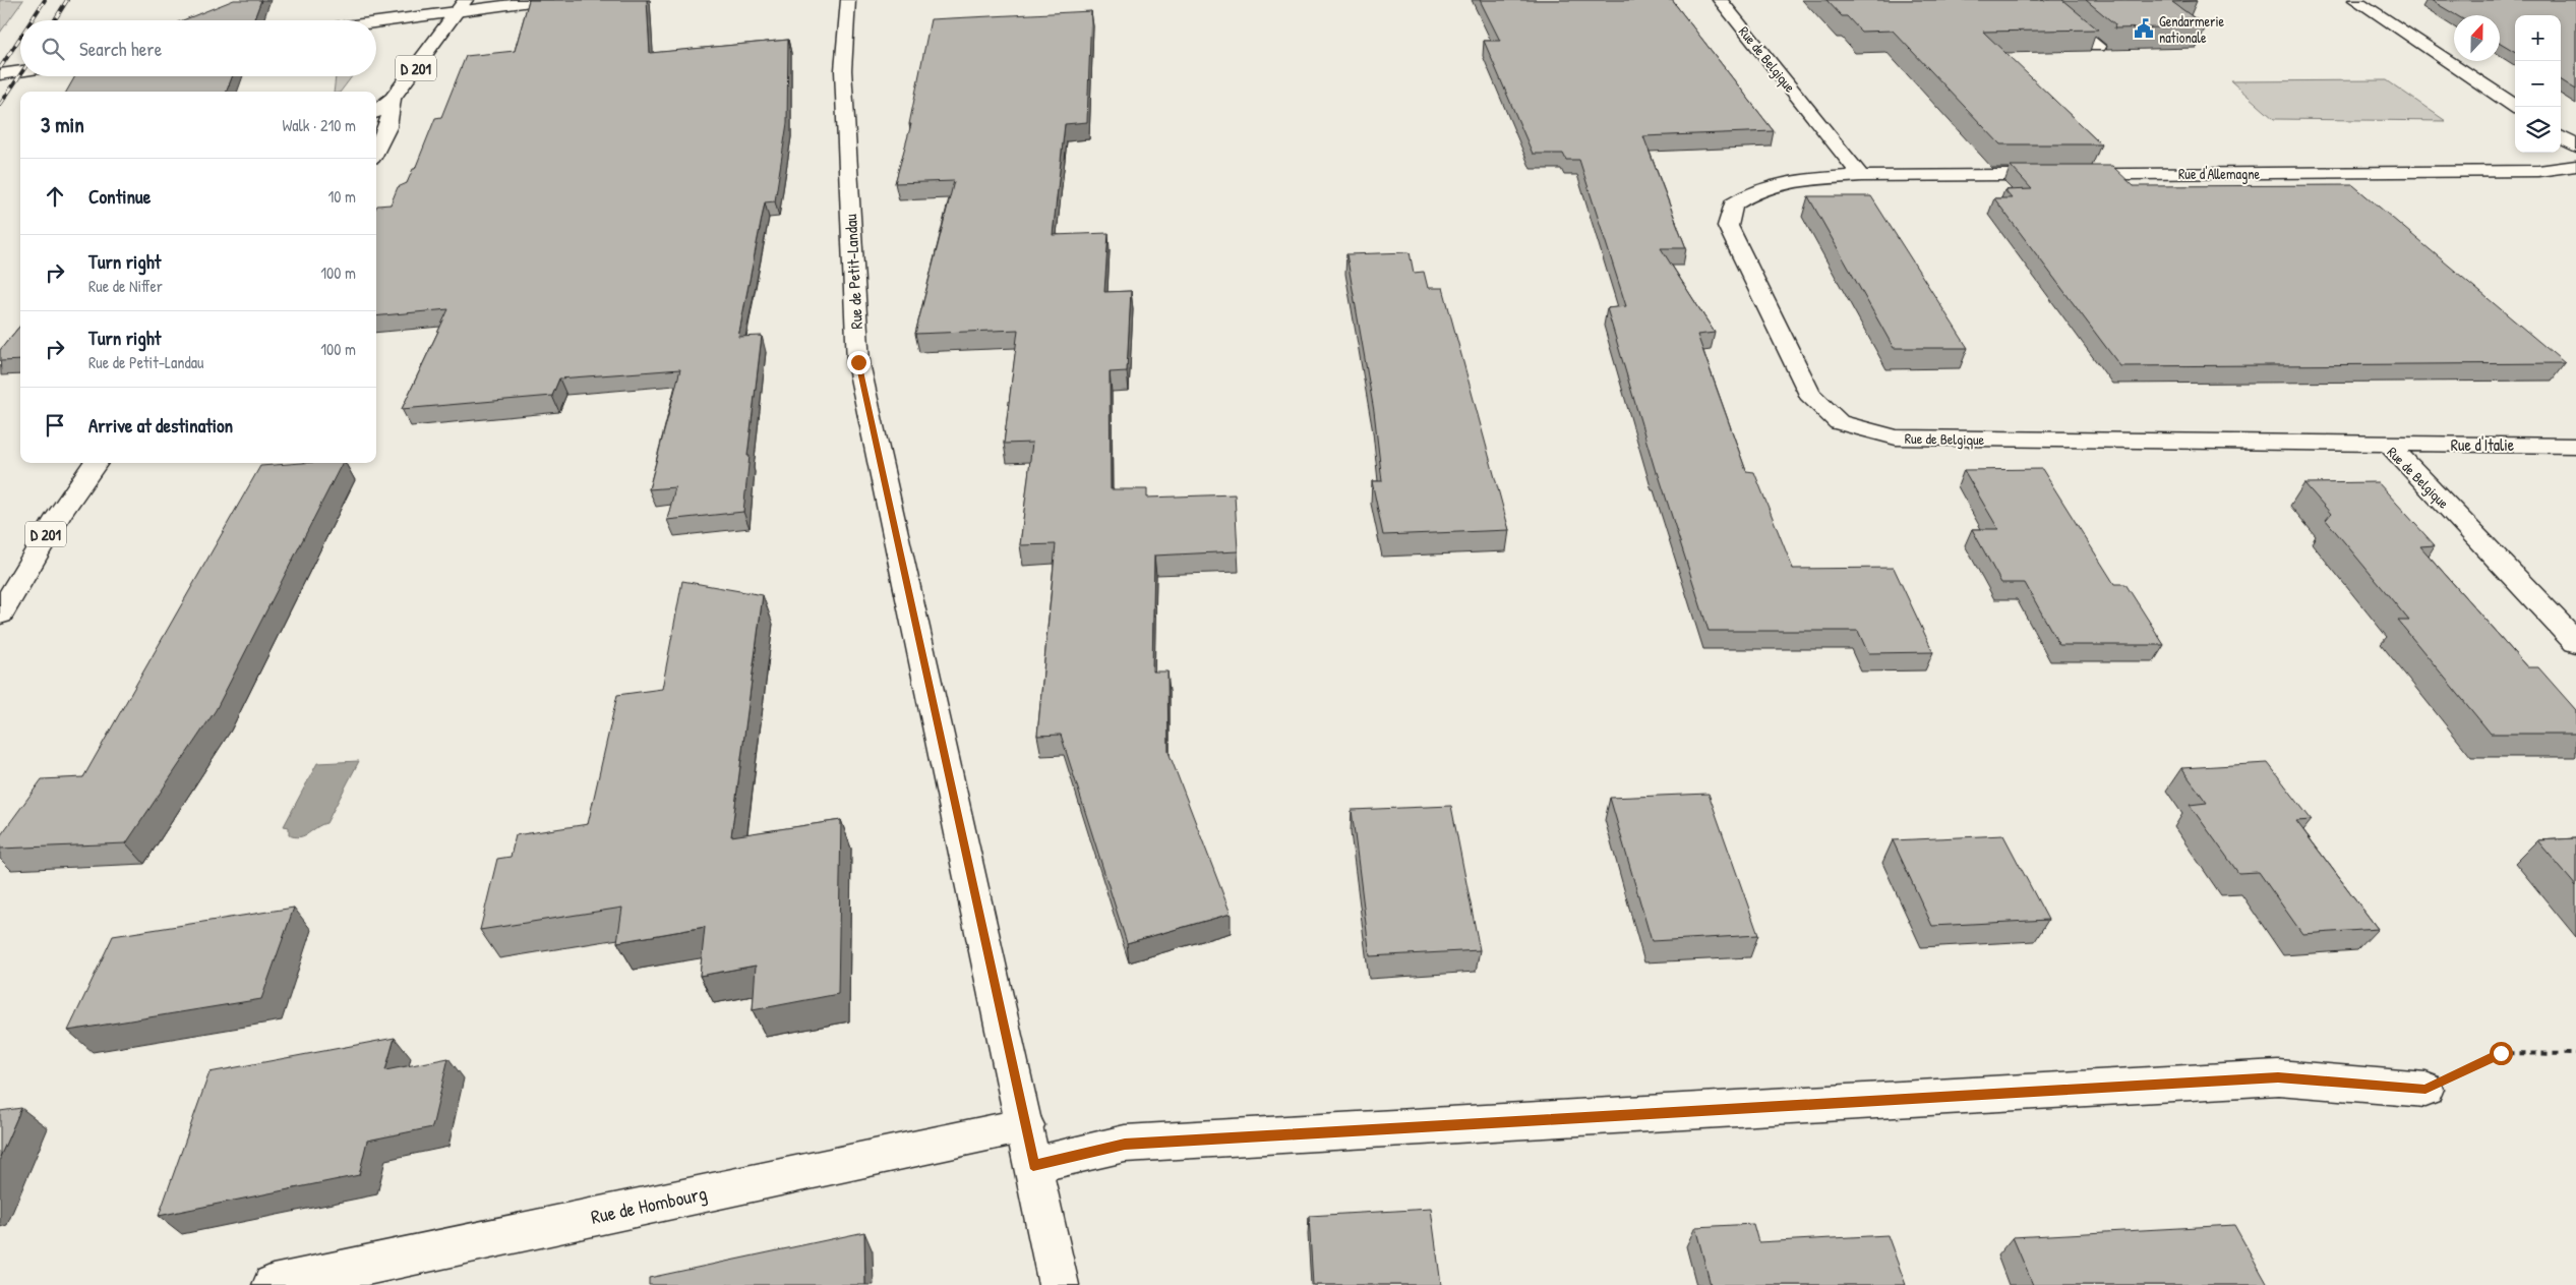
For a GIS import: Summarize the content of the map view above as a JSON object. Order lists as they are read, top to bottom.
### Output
{
  "streets": {
    "street": [
      "Rue de Belgique",
      "D 201",
      "Rue d'Allemagne",
      "Rue de Petit-Landau",
      "Rue d'Italie",
      "Rue de Hombourg"
    ]
  },
  "crossings": [
    ["Rue de Belgique", "Rue d'Allemagne"],
    ["Rue de Belgique", "Rue d'Italie"],
    ["Rue de Petit-Landau", "Rue de Hombourg"]
  ],
  "places": {
    "public building": ["Gendarmerie nationale"]
  },
  "north": "top",
  "page": {
    "map_buttons": ["+", "−"],
    "search": "Search here",
    "heading": ["3 min", "Walk · 210 m"],
    "list": [
      ["Continue", "10 m"],
      ["Turn right", "Rue de Niffer", "100 m"],
      ["Turn right", "Rue de Petit-Landau", "100 m"],
      "Arrive at destination"
    ]
  }
}
